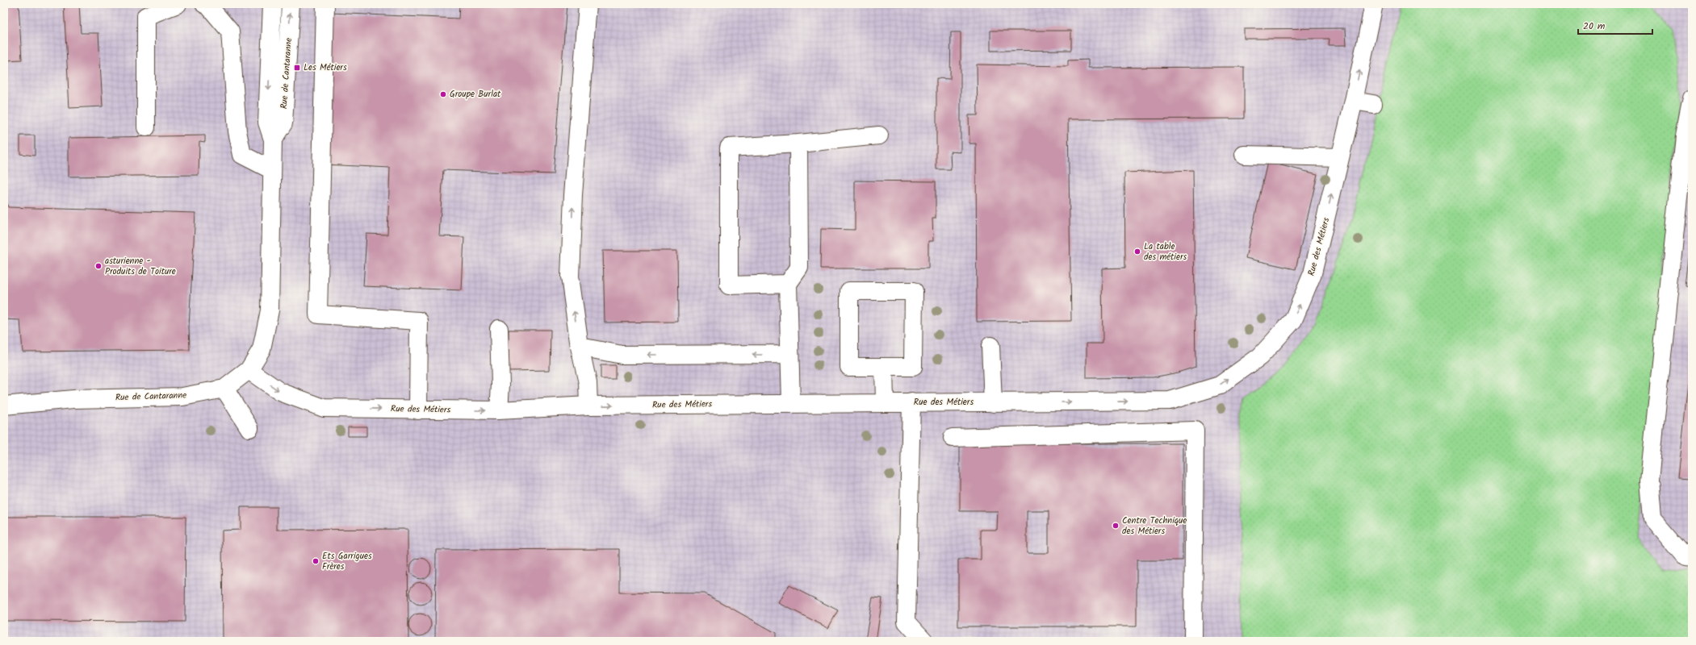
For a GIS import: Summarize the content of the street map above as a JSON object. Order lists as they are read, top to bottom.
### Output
{
  "streets": {
    "street": ["Rue de Cantaranne", "Rue des Métiers"]
  },
  "crossings": [
    ["Rue de Cantaranne", "Rue des Métiers"]
  ],
  "one_way": ["Rue des Métiers"],
  "places": {
    "transit": ["Les Métiers"],
    "other": [
      "Groupe Burlat",
      "La table des métiers",
      "asturienne - Produits de Toiture",
      "Centre Technique des Métiers",
      "Ets Garrigues Frères"
    ]
  },
  "scale_bar": "20 m"
}
